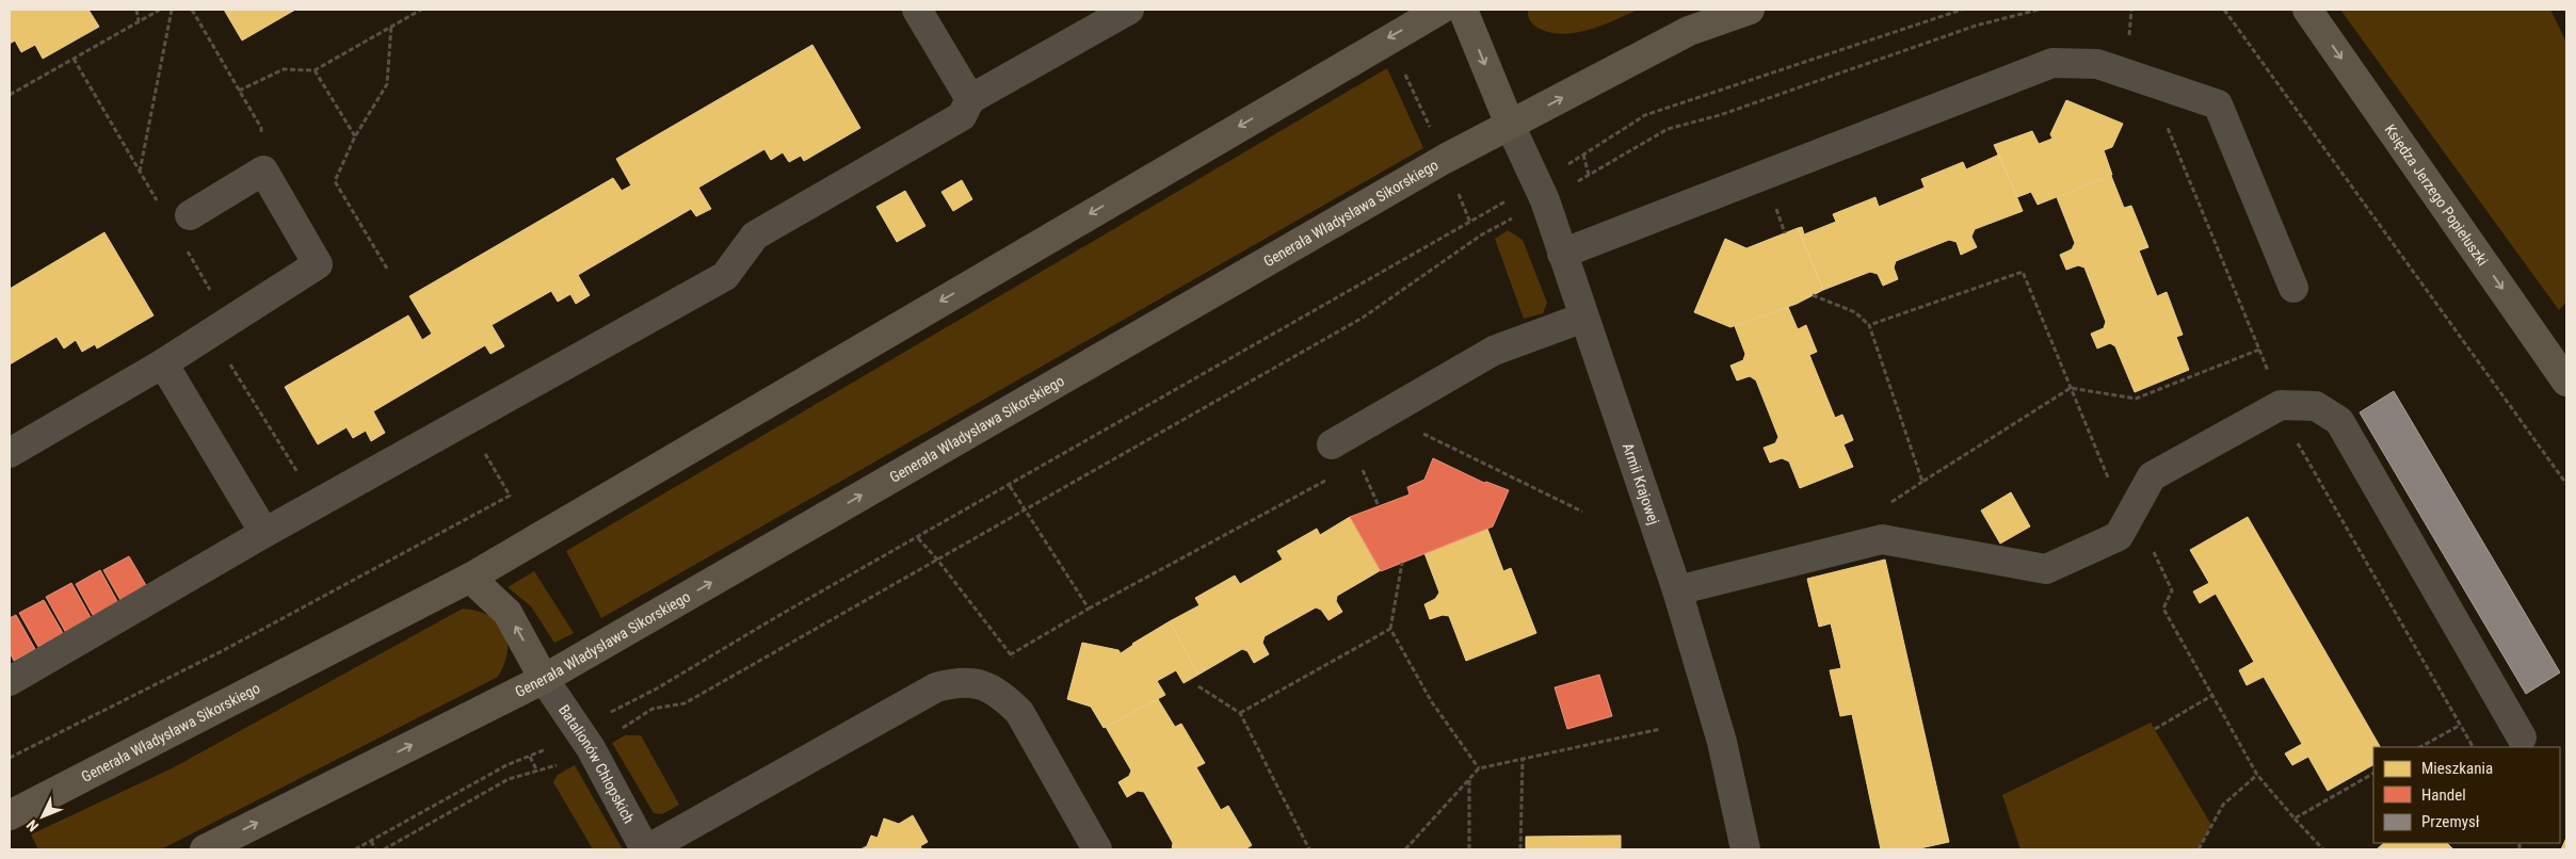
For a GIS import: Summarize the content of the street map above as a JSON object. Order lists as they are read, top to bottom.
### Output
{
  "streets": {
    "main road": ["Księdza Jerzego Popiełuszki", "Generała Władysława Sikorskiego"],
    "street": ["Armii Krajowej", "Batalionów Chłopskich"]
  },
  "crossings": [
    ["Generała Władysława Sikorskiego", "Armii Krajowej"],
    ["Generała Władysława Sikorskiego", "Batalionów Chłopskich"]
  ],
  "one_way": ["Księdza Jerzego Popiełuszki"],
  "legend": ["Mieszkania", "Handel", "Przemysł"],
  "north": "bottom left"
}
